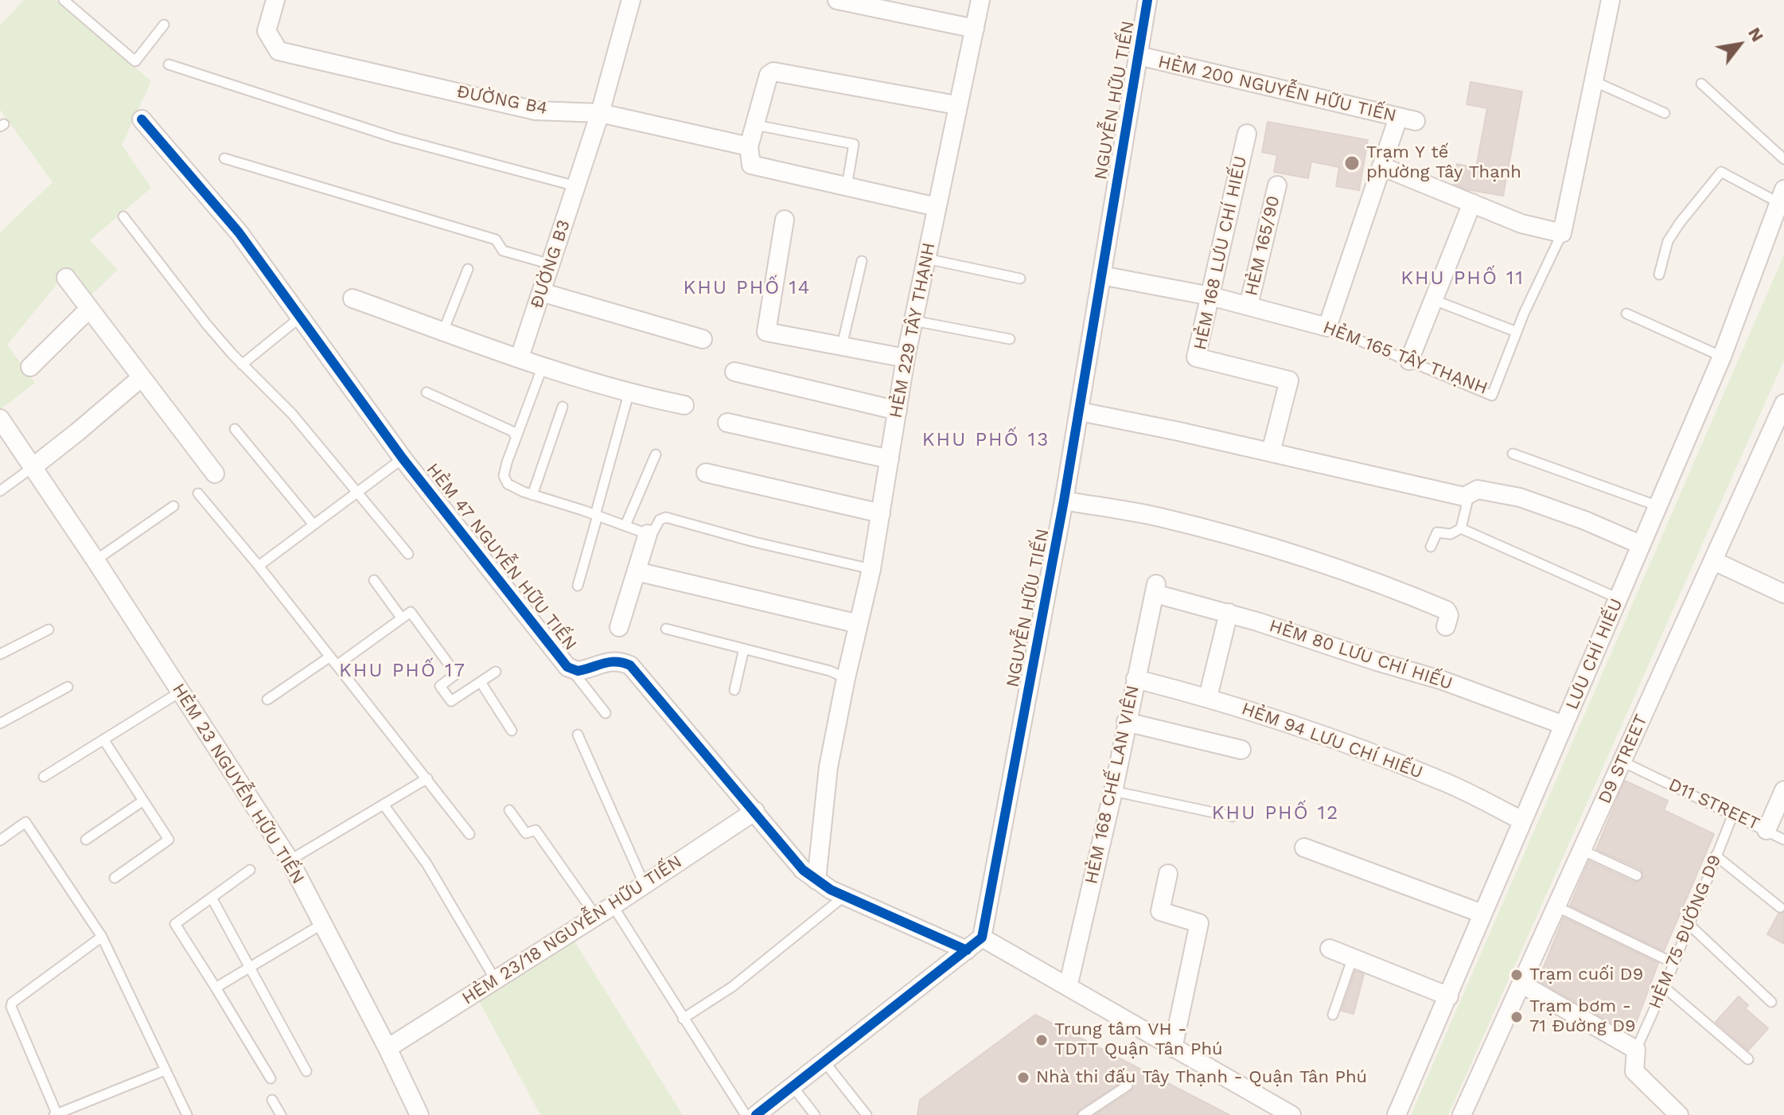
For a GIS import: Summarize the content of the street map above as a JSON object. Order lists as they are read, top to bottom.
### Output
{
  "streets": {
    "street": [
      "HẺM 200 NGUYỄN HỮU TIẾN",
      "ĐƯỜNG B4",
      "NGUYỄN HỮU TIẾN",
      "HẺM 165/90",
      "HẺM 168 LƯU CHÍ HIẾU",
      "ĐƯỜNG B3",
      "HẺM 229 TÂY THẠNH",
      "HẺM 165 TÂY THẠNH",
      "HẺM 47 NGUYỄN HỮU TIẾN",
      "LƯU CHÍ HIẾU",
      "HẺM 80 LƯU CHÍ HIẾU",
      "HẺM 94 LƯU CHÍ HIẾU",
      "D9 STREET",
      "HẺM 23 NGUYỄN HỮU TIẾN",
      "HẺM 168 CHẾ LAN VIÊN",
      "D11 STREET",
      "HẺM 23/18 NGUYỄN HỮU TIẾN"
    ],
    "lane": ["HẺM 75 ĐƯỜNG D9"]
  },
  "crossings": [
    ["HẺM 200 NGUYỄN HỮU TIẾN", "NGUYỄN HỮU TIẾN"],
    ["ĐƯỜNG B4", "ĐƯỜNG B3"],
    ["NGUYỄN HỮU TIẾN", "HẺM 165 TÂY THẠNH"],
    ["HẺM 165/90", "HẺM 165 TÂY THẠNH"],
    ["HẺM 168 LƯU CHÍ HIẾU", "HẺM 165 TÂY THẠNH"],
    ["HẺM 229 TÂY THẠNH", "HẺM 47 NGUYỄN HỮU TIẾN"],
    ["HẺM 47 NGUYỄN HỮU TIẾN", "HẺM 23/18 NGUYỄN HỮU TIẾN"],
    ["LƯU CHÍ HIẾU", "HẺM 80 LƯU CHÍ HIẾU"],
    ["LƯU CHÍ HIẾU", "HẺM 94 LƯU CHÍ HIẾU"],
    ["HẺM 80 LƯU CHÍ HIẾU", "HẺM 168 CHẾ LAN VIÊN"],
    ["HẺM 94 LƯU CHÍ HIẾU", "HẺM 168 CHẾ LAN VIÊN"],
    ["D9 STREET", "D11 STREET"],
    ["HẺM 23 NGUYỄN HỮU TIẾN", "HẺM 23/18 NGUYỄN HỮU TIẾN"],
    ["D11 STREET", "HẺM 75 ĐƯỜNG D9"]
  ],
  "districts": [
    "KHU PHỐ 11",
    "KHU PHỐ 14",
    "KHU PHỐ 13",
    "KHU PHỐ 17",
    "KHU PHỐ 12"
  ],
  "places": [
    "Trạm Y tế phường Tây Thạnh",
    "Trạm cuối D9",
    "Trạm bơm - 71 Đường D9",
    "Trung tâm VH - TDTT Quận Tân Phú",
    "Nhà thi đấu Tây Thạnh - Quận Tân Phú"
  ],
  "north": "top right"
}
